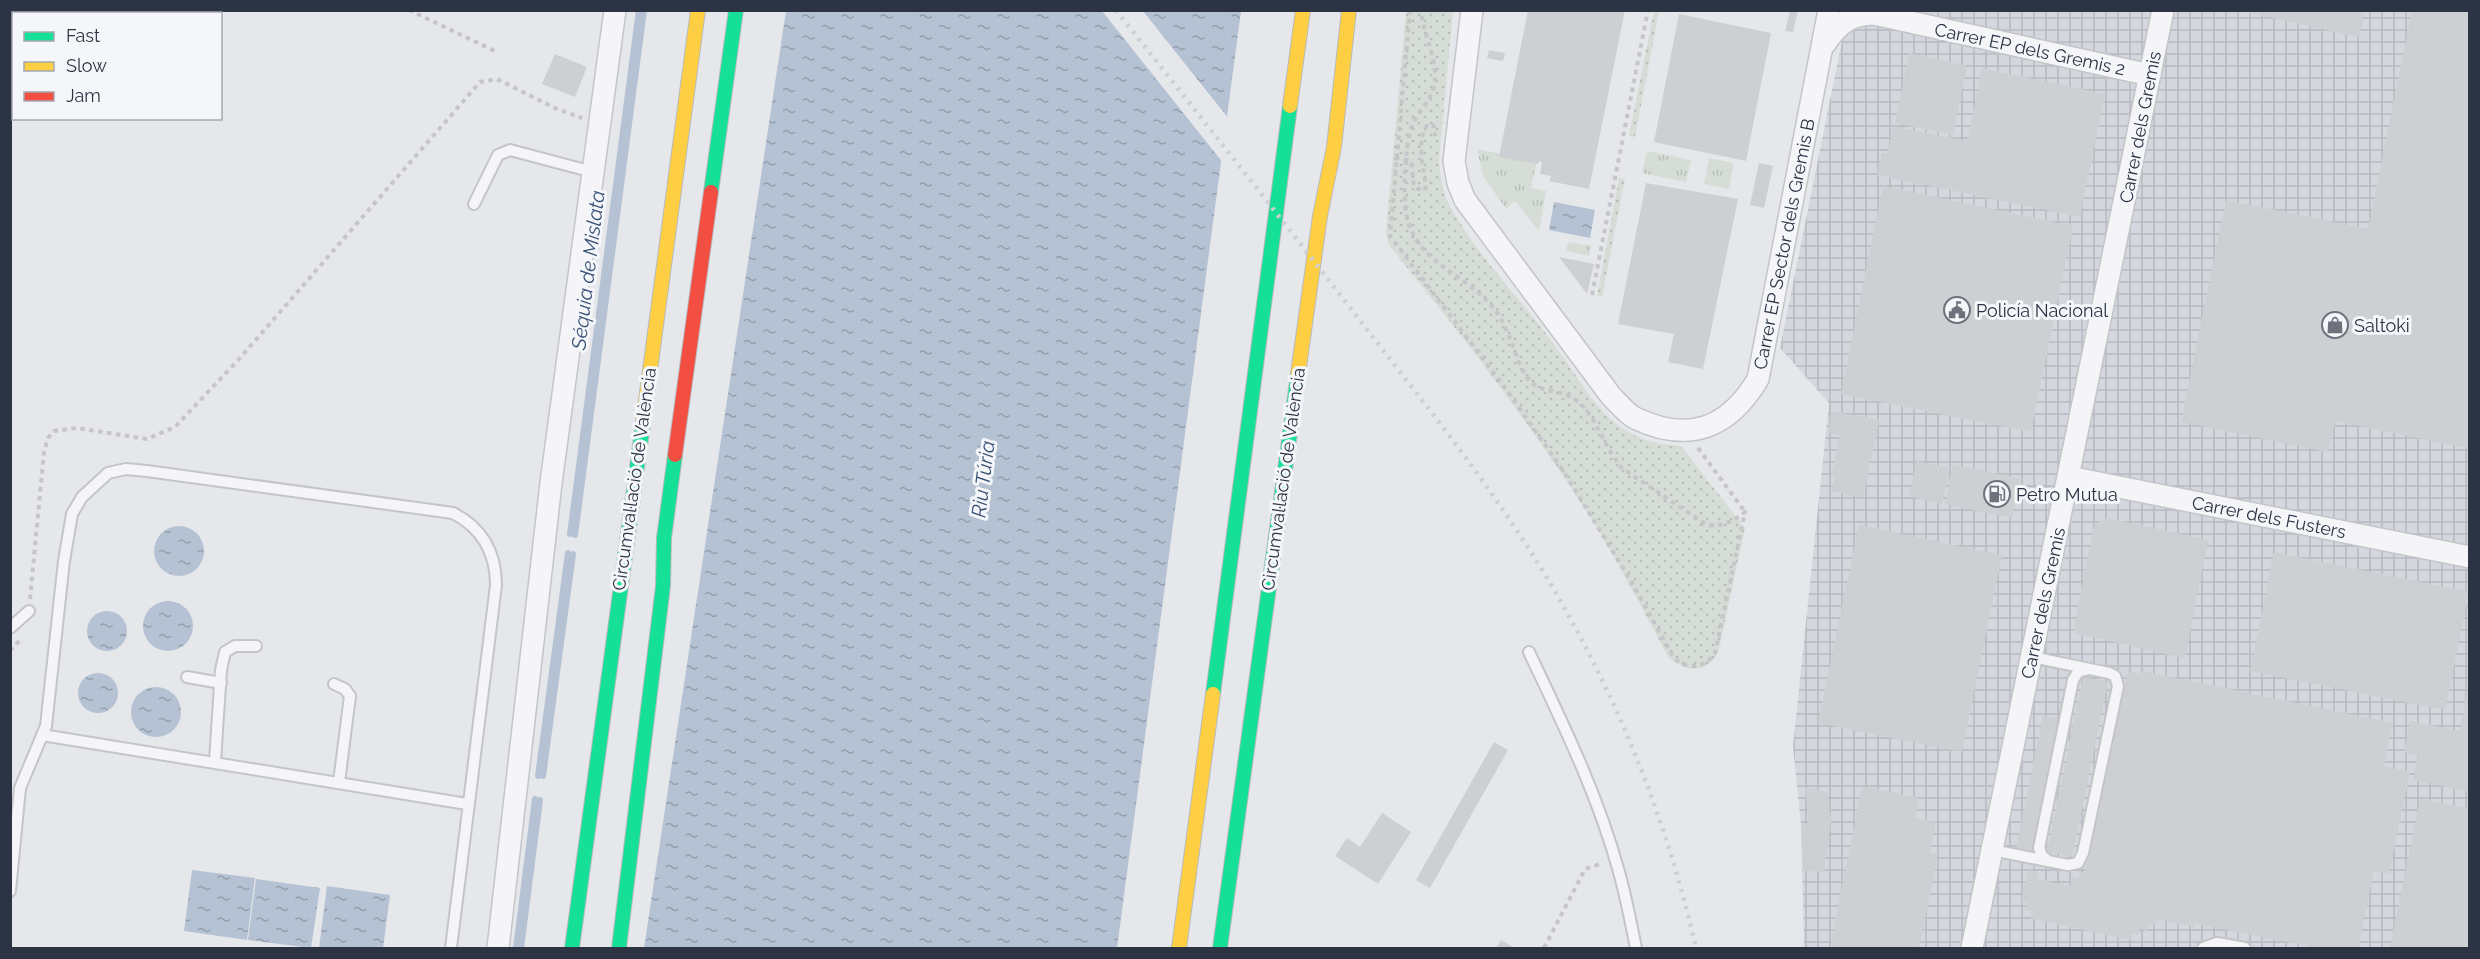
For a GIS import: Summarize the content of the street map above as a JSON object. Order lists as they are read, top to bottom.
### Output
{
  "streets": {
    "highway": ["Circumval·lació de València"],
    "street": [
      "Carrer EP dels Gremis 2",
      "Carrer dels Gremis",
      "Carrer EP Sector dels Gremis B",
      "Carrer dels Fusters"
    ]
  },
  "crossings": [
    ["Carrer EP dels Gremis 2", "Carrer dels Gremis"],
    ["Carrer dels Gremis", "Carrer dels Fusters"]
  ],
  "water": ["Séquia de Mislata", "Riu Túria"],
  "places": {
    "public building": ["Policía Nacional"],
    "shop": ["Saltoki"],
    "fuel station": ["Petro Mutua"]
  },
  "legend": ["Fast", "Slow", "Jam"]
}
